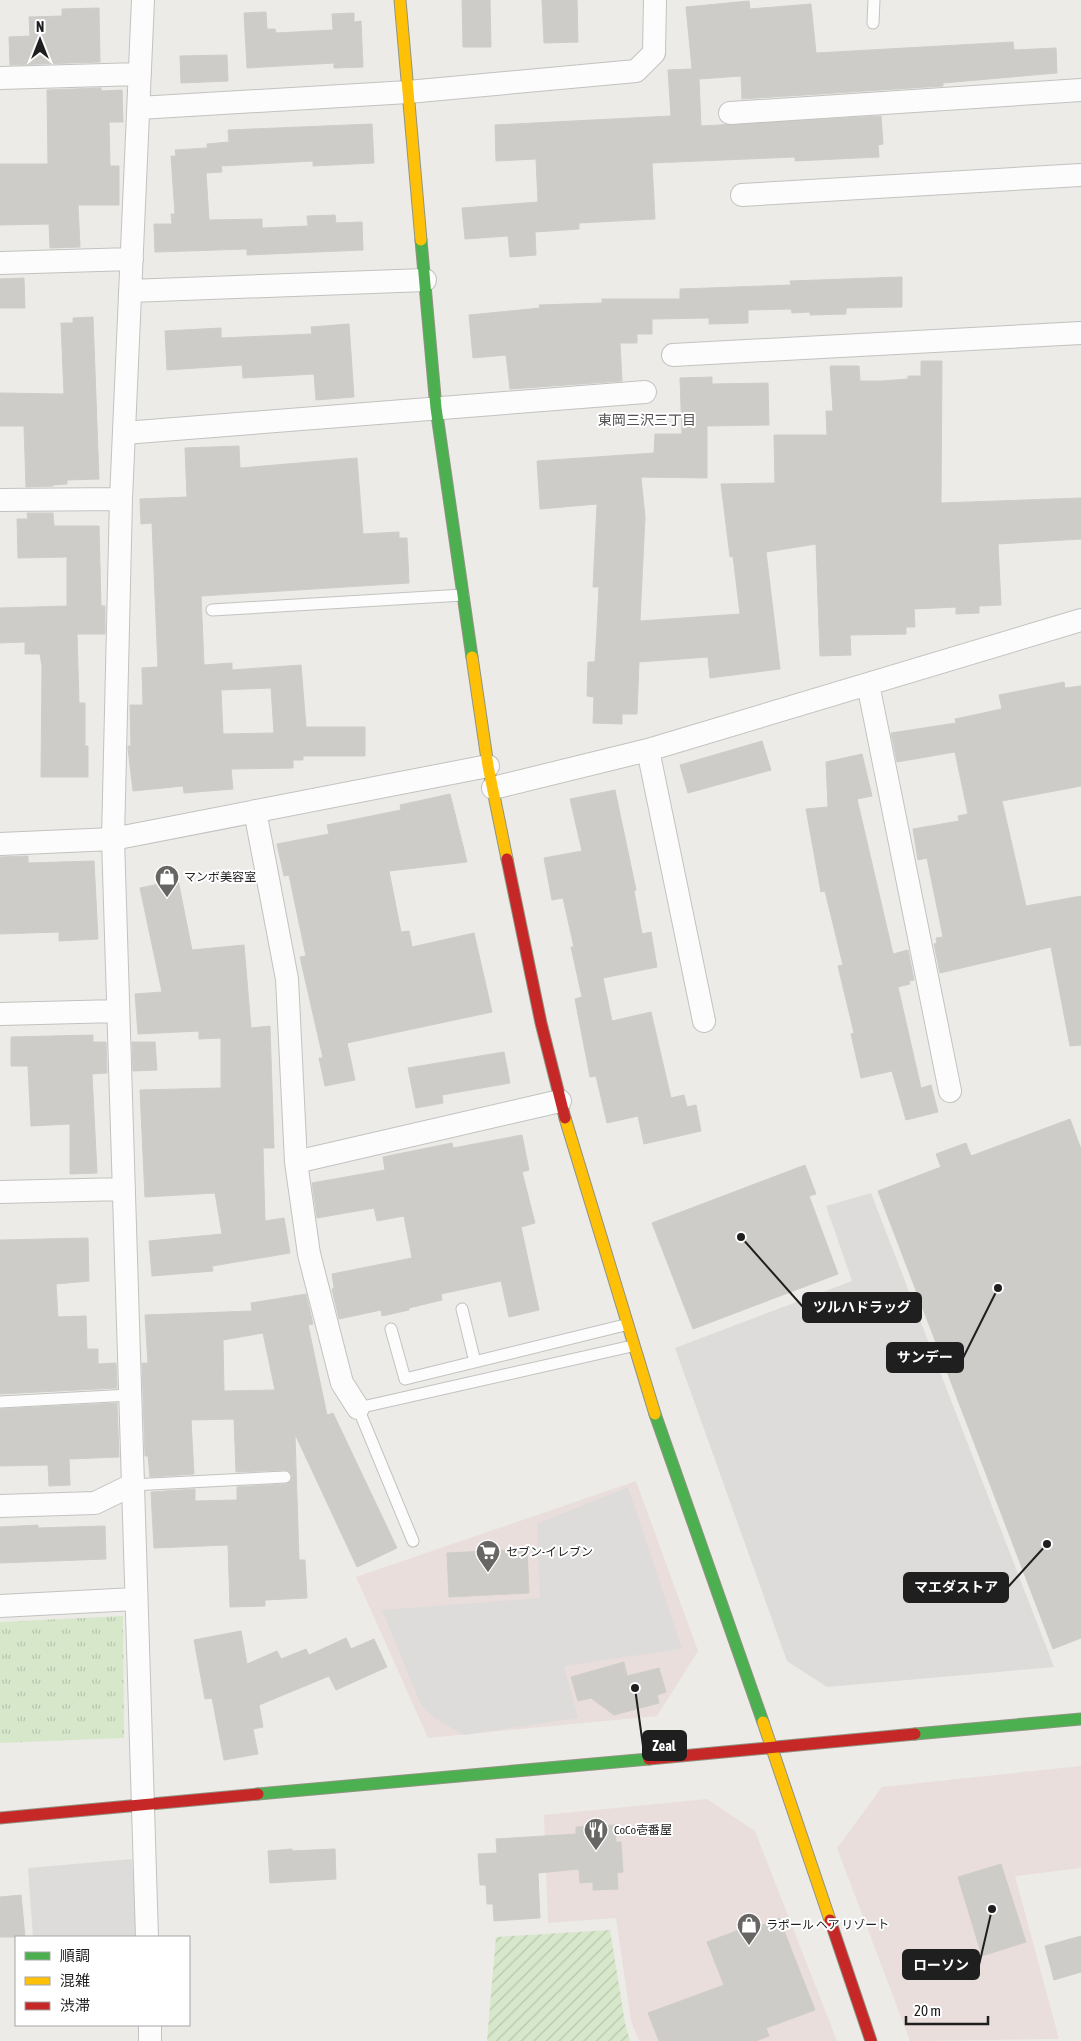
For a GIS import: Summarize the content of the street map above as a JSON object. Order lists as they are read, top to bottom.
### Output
{
  "districts": ["東岡三沢三丁目"],
  "places": {
    "shop": ["マンボ美容室", "ラポール ヘア リゾート"],
    "other": [
      "ツルハドラッグ",
      "サンデー",
      "マエダストア",
      "Zeal",
      "ローソン"
    ],
    "supermarket": ["セブン-イレブン"],
    "restaurant": ["CoCo壱番屋"]
  },
  "legend": ["順調", "混雑", "渋滞"],
  "scale_bar": "20 m",
  "north": "top"
}
